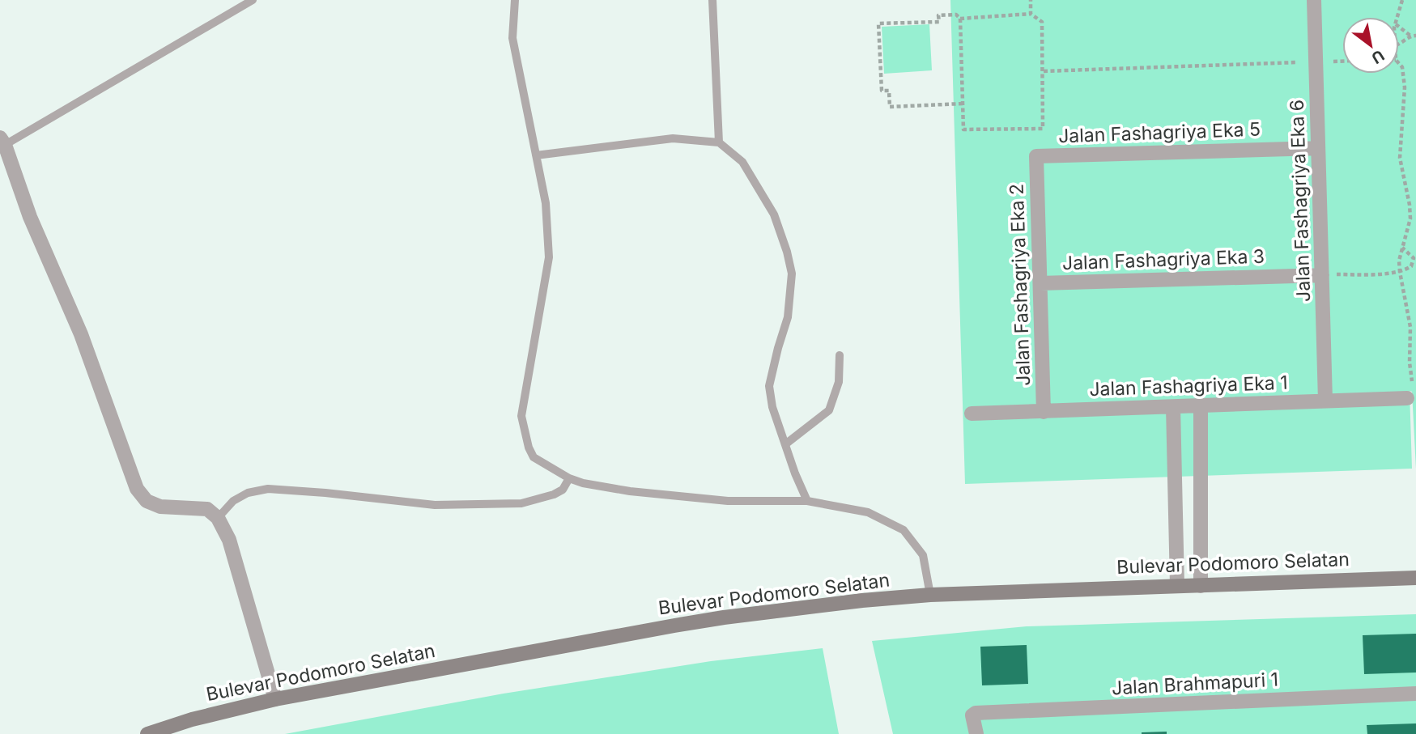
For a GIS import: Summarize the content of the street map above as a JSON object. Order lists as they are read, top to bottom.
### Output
{
  "streets": {
    "street": [
      "Jalan Fashagriya Eka 5",
      "Jalan Fashagriya Eka 6",
      "Jalan Fashagriya Eka 3",
      "Jalan Fashagriya Eka 2",
      "Jalan Fashagriya Eka 1",
      "Bulevar Podomoro Selatan",
      "Jalan Brahmapuri 1"
    ]
  },
  "crossings": [
    ["Jalan Fashagriya Eka 5", "Jalan Fashagriya Eka 6"],
    ["Jalan Fashagriya Eka 5", "Jalan Fashagriya Eka 2"],
    ["Jalan Fashagriya Eka 6", "Jalan Fashagriya Eka 3"],
    ["Jalan Fashagriya Eka 6", "Jalan Fashagriya Eka 1"],
    ["Jalan Fashagriya Eka 3", "Jalan Fashagriya Eka 2"],
    ["Jalan Fashagriya Eka 2", "Jalan Fashagriya Eka 1"]
  ],
  "north": "bottom right"
}
